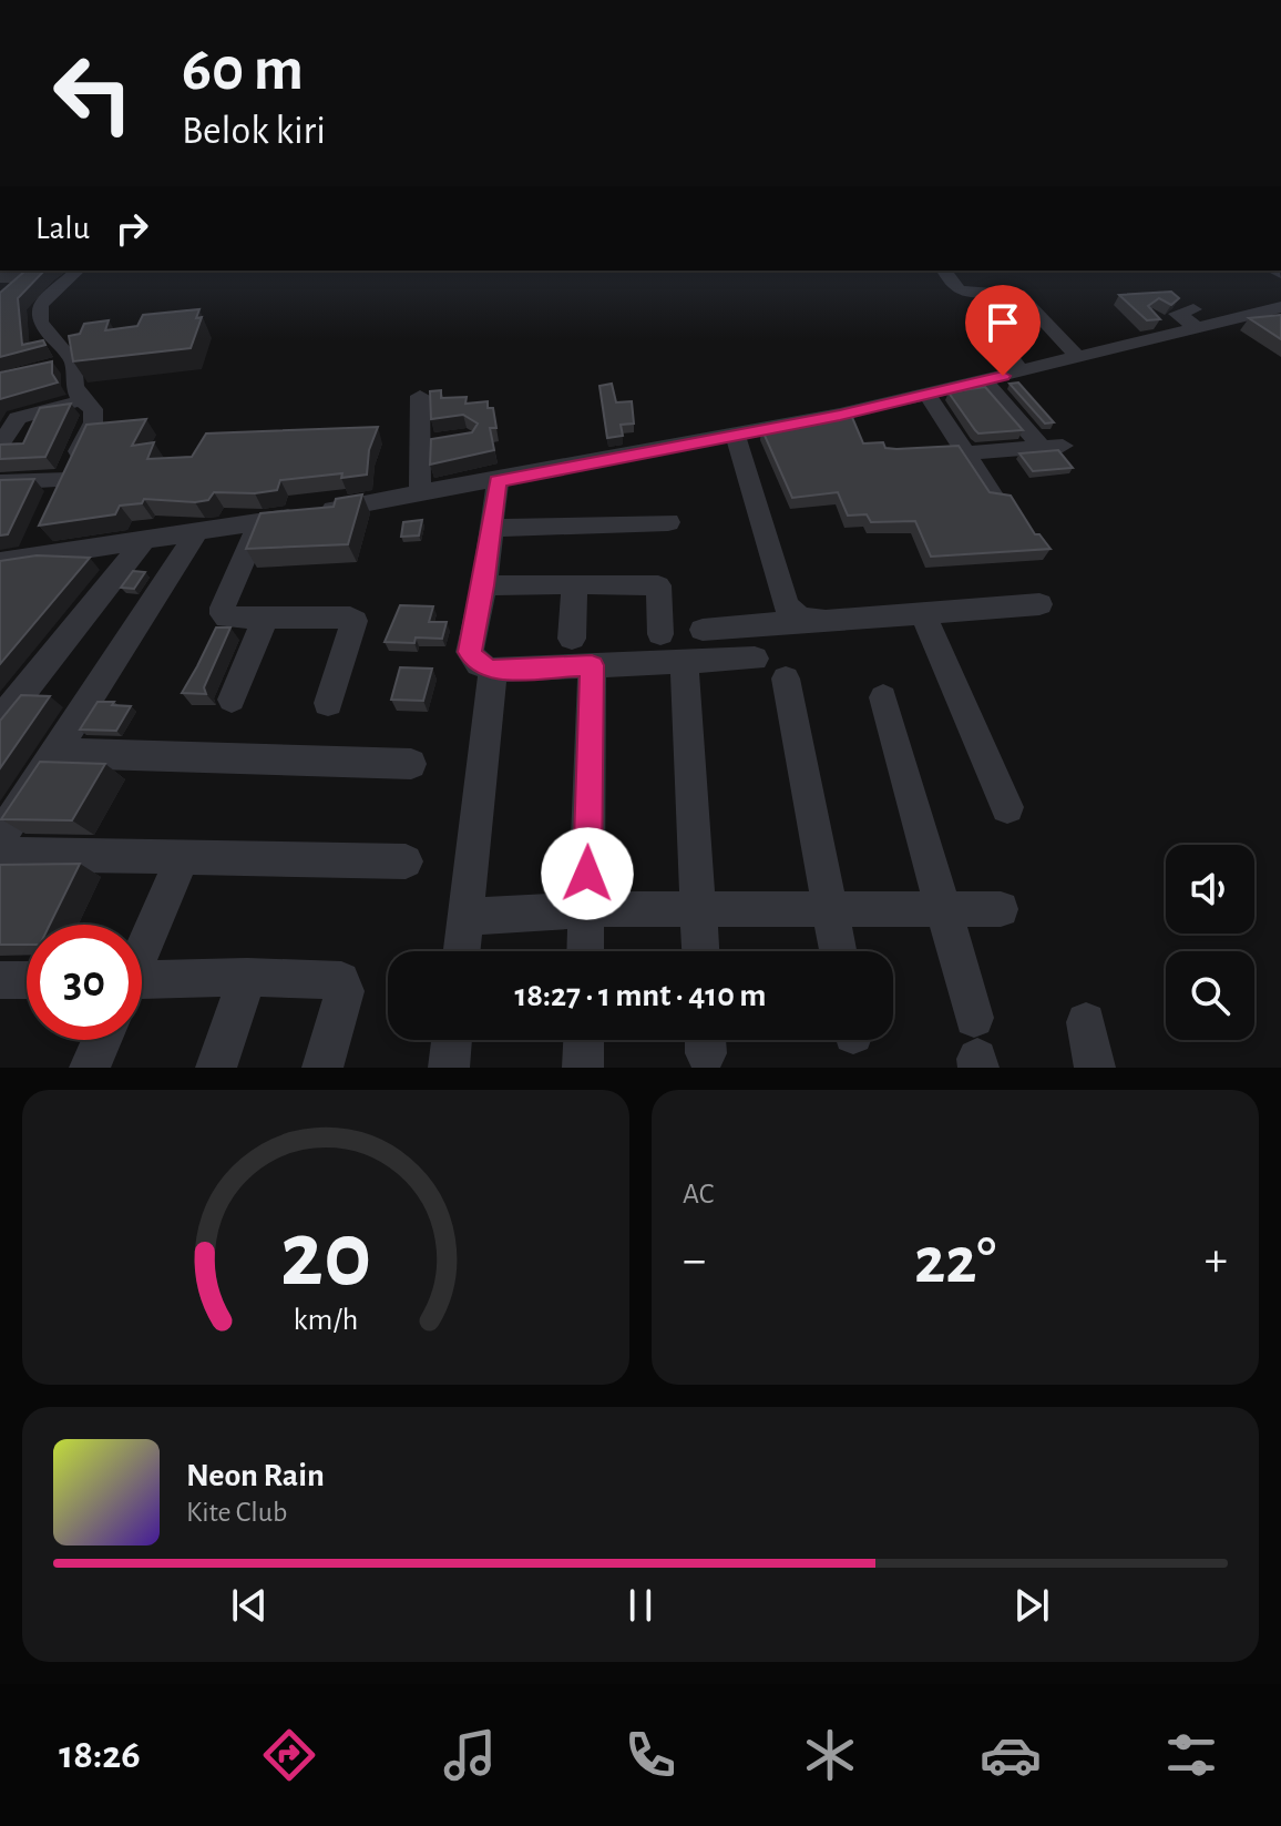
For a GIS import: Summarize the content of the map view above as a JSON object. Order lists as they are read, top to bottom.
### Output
{
  "page": {
    "turn": ["60 m", "Belok kiri"],
    "then": "Lalu",
    "limit": "30",
    "trip": "18:27 · 1 mnt · 410 m",
    "tile": "AC",
    "heat": ["−", "22°", "+"],
    "song": ["Neon Rain", "Kite Club"],
    "tabs": "18:26",
    "gauge": ["20", "km/h"]
  }
}
